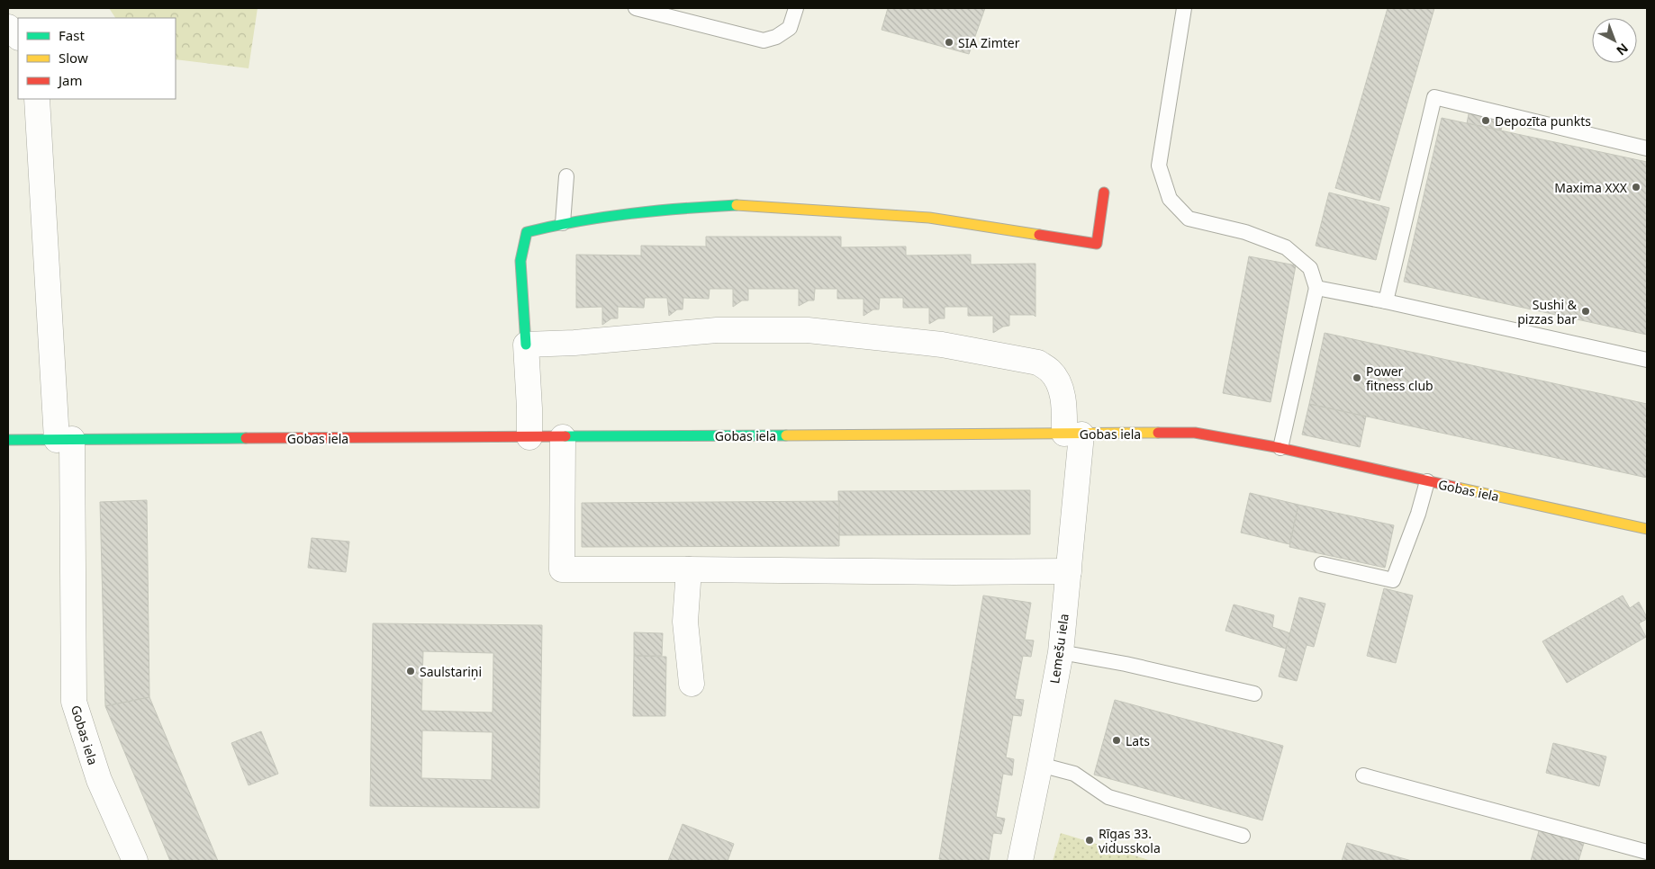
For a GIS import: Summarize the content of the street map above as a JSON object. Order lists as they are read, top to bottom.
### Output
{
  "streets": {
    "street": ["Gobas iela", "Lemešu iela"]
  },
  "crossings": [
    ["Gobas iela", "Lemešu iela"]
  ],
  "places": [
    "SIA Zimter",
    "Depozīta punkts",
    "Maxima XXX",
    "Sushi & pizzas bar",
    "Power fitness club",
    "Saulstariņi",
    "Lats",
    "Rīgas 33. vidusskola"
  ],
  "legend": ["Fast", "Slow", "Jam"],
  "north": "bottom right"
}
